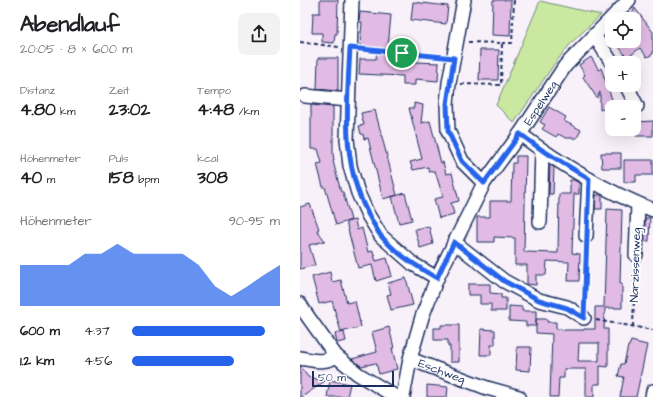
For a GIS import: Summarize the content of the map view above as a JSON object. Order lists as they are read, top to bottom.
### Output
{
  "streets": {
    "street": ["Espelweg", "Narzissenweg", "Eschweg"]
  },
  "crossings": [
    ["Espelweg", "Eschweg"]
  ],
  "scale_bar": "50 m",
  "page": {
    "heading": ["Abendlauf", "20:05 · 8 × 600 m"],
    "map_buttons": ["+", "−"],
    "stats": [
      ["Distanz", "4.80 km"],
      ["Zeit", "23:02"],
      ["Tempo", "4:48 /km"],
      ["Höhenmeter", "40 m"],
      ["Puls", "158 bpm"],
      ["kcal", "308"]
    ],
    "chart": ["Höhenmeter", "90–95 m"],
    "list": [
      {
        "name": "600 m",
        "note": "4:37"
      },
      {
        "name": "1.2 km",
        "note": "4:56"
      }
    ],
    "scale": "50 m"
  }
}
